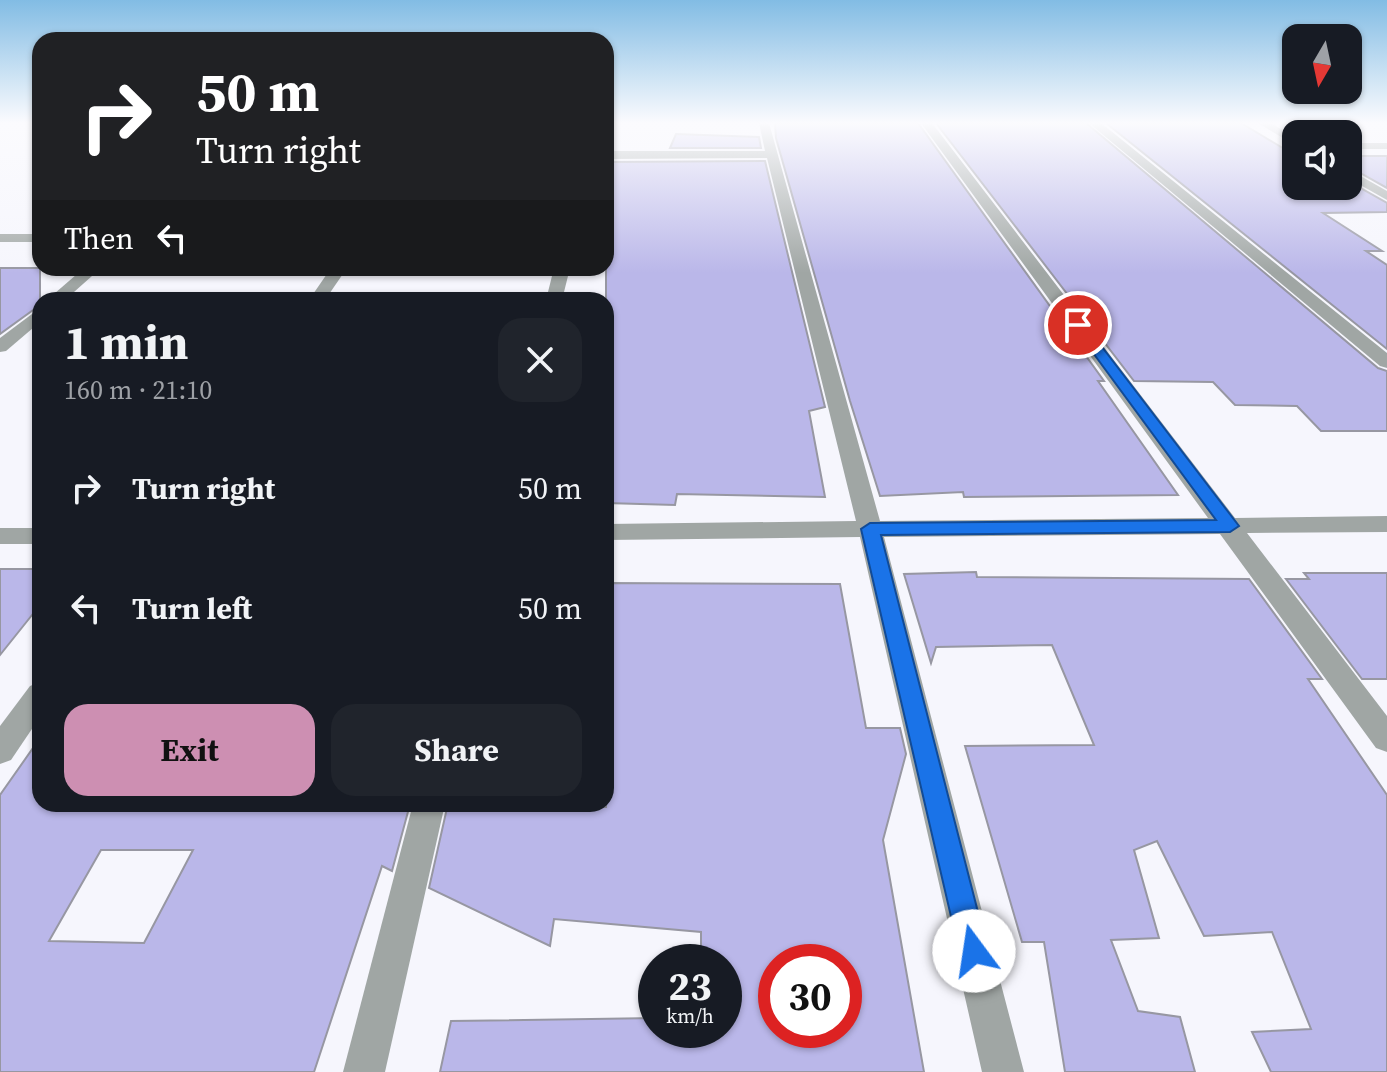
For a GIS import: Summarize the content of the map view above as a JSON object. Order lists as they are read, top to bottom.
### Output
{
  "north": "bottom",
  "page": {
    "turn": ["50 m", "Turn right"],
    "then": "Then",
    "heading": ["1 min", "160 m · 21:10"],
    "list": [
      {
        "name": "Turn right",
        "value": "50 m"
      },
      {
        "name": "Turn left",
        "value": "50 m"
      }
    ],
    "buttons": ["Exit", "Share"],
    "speed": "23 km/h",
    "limit": "30"
  }
}
